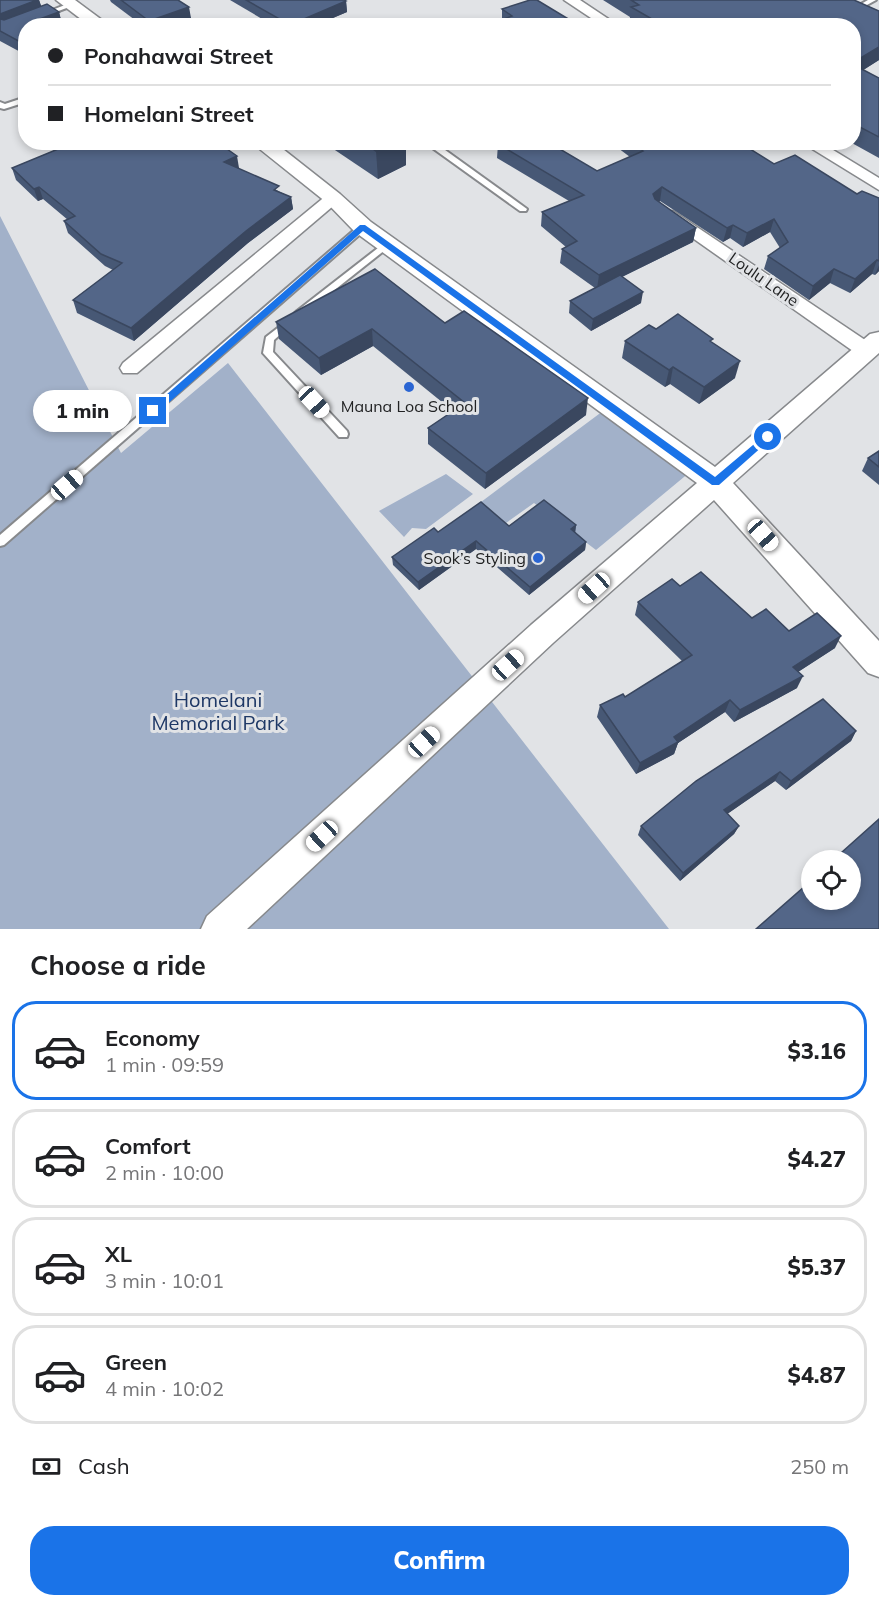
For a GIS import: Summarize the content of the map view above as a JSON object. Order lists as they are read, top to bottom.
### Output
{
  "streets": {
    "street": ["Loulu Lane"]
  },
  "parks": ["Homelani Memorial Park"],
  "places": ["Mauna Loa School", "Sook’s Styling"],
  "page": {
    "banner": ["Ponahawai Street", "Homelani Street"],
    "bubble": "1 min",
    "heading": "Choose a ride",
    "list": [
      {
        "name": "Economy",
        "note": "1 min · 09:59",
        "value": "$3.16"
      },
      {
        "name": "Comfort",
        "note": "2 min · 10:00",
        "value": "$4.27"
      },
      {
        "name": "XL",
        "note": "3 min · 10:01",
        "value": "$5.37"
      },
      {
        "name": "Green",
        "note": "4 min · 10:02",
        "value": "$4.87"
      }
    ],
    "pay": ["Cash", "250 m"],
    "buttons": "Confirm"
  }
}
